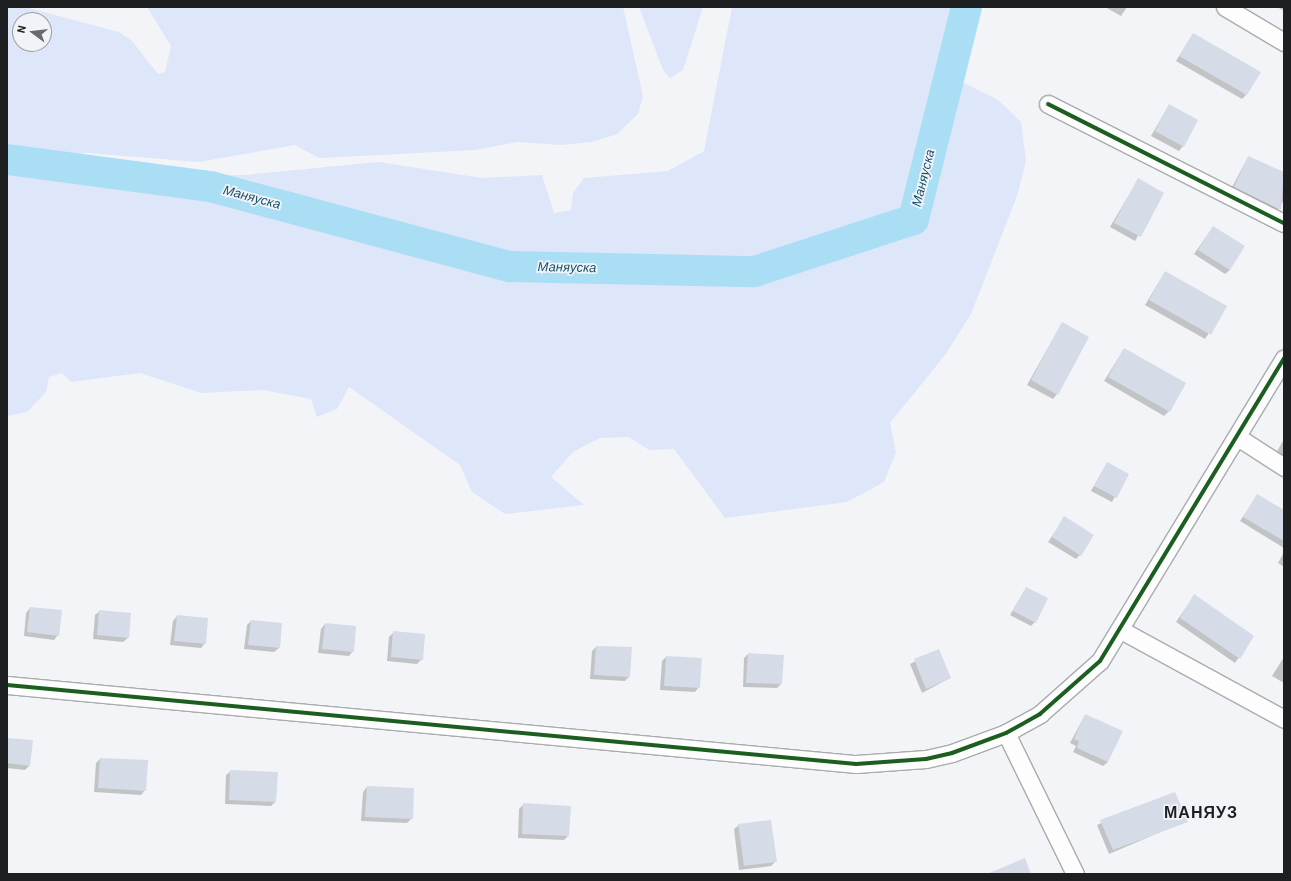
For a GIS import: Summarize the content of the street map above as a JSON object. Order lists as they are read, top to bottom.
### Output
{
  "districts": ["МАНЯУЗ"],
  "water": ["Маняуска"],
  "north": "left"
}
